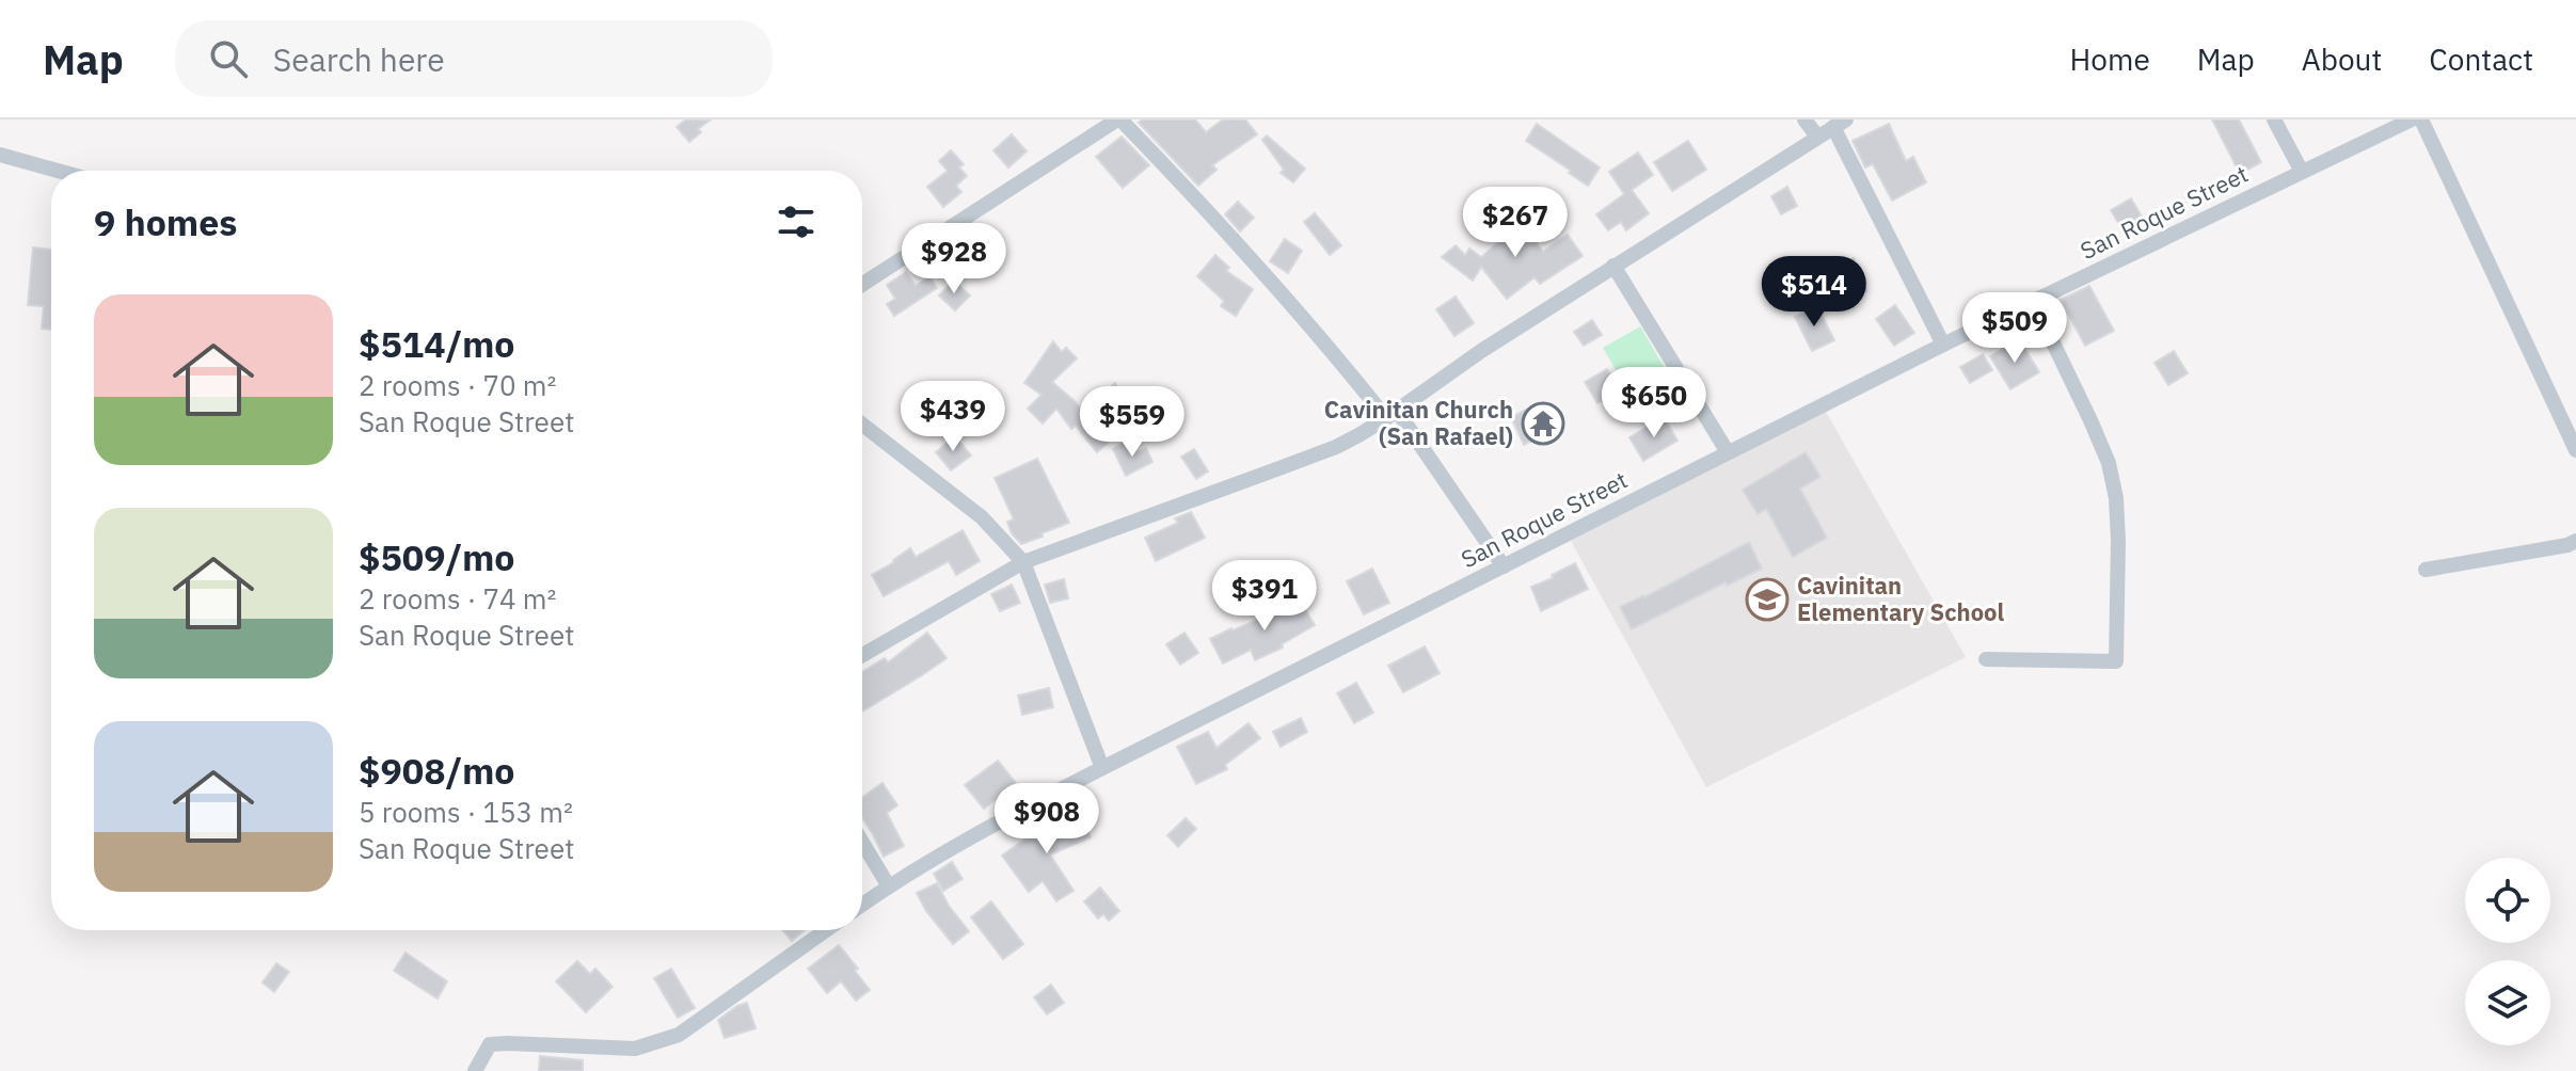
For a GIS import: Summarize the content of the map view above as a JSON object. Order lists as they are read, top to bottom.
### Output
{
  "streets": {
    "street": ["San Roque Street"]
  },
  "places": {
    "temple": ["Cavinitan Church (San Rafael)"],
    "school or university": ["Cavinitan Elementary School"]
  },
  "page": {
    "header": "Map",
    "search": "Search here",
    "nav": [
      "Home",
      "Map",
      "About",
      "Contact"
    ],
    "heading": "9 homes",
    "price": [
      "$267",
      "$928",
      "$514",
      "$509",
      "$650",
      "$439",
      "$559",
      "$391",
      "$908"
    ],
    "list": [
      {
        "name": "$514/mo",
        "note": "2 rooms · 70 m² · San Roque Street"
      },
      {
        "name": "$509/mo",
        "note": "2 rooms · 74 m² · San Roque Street"
      },
      {
        "name": "$908/mo",
        "note": "5 rooms · 153 m² · San Roque Street"
      }
    ]
  }
}
